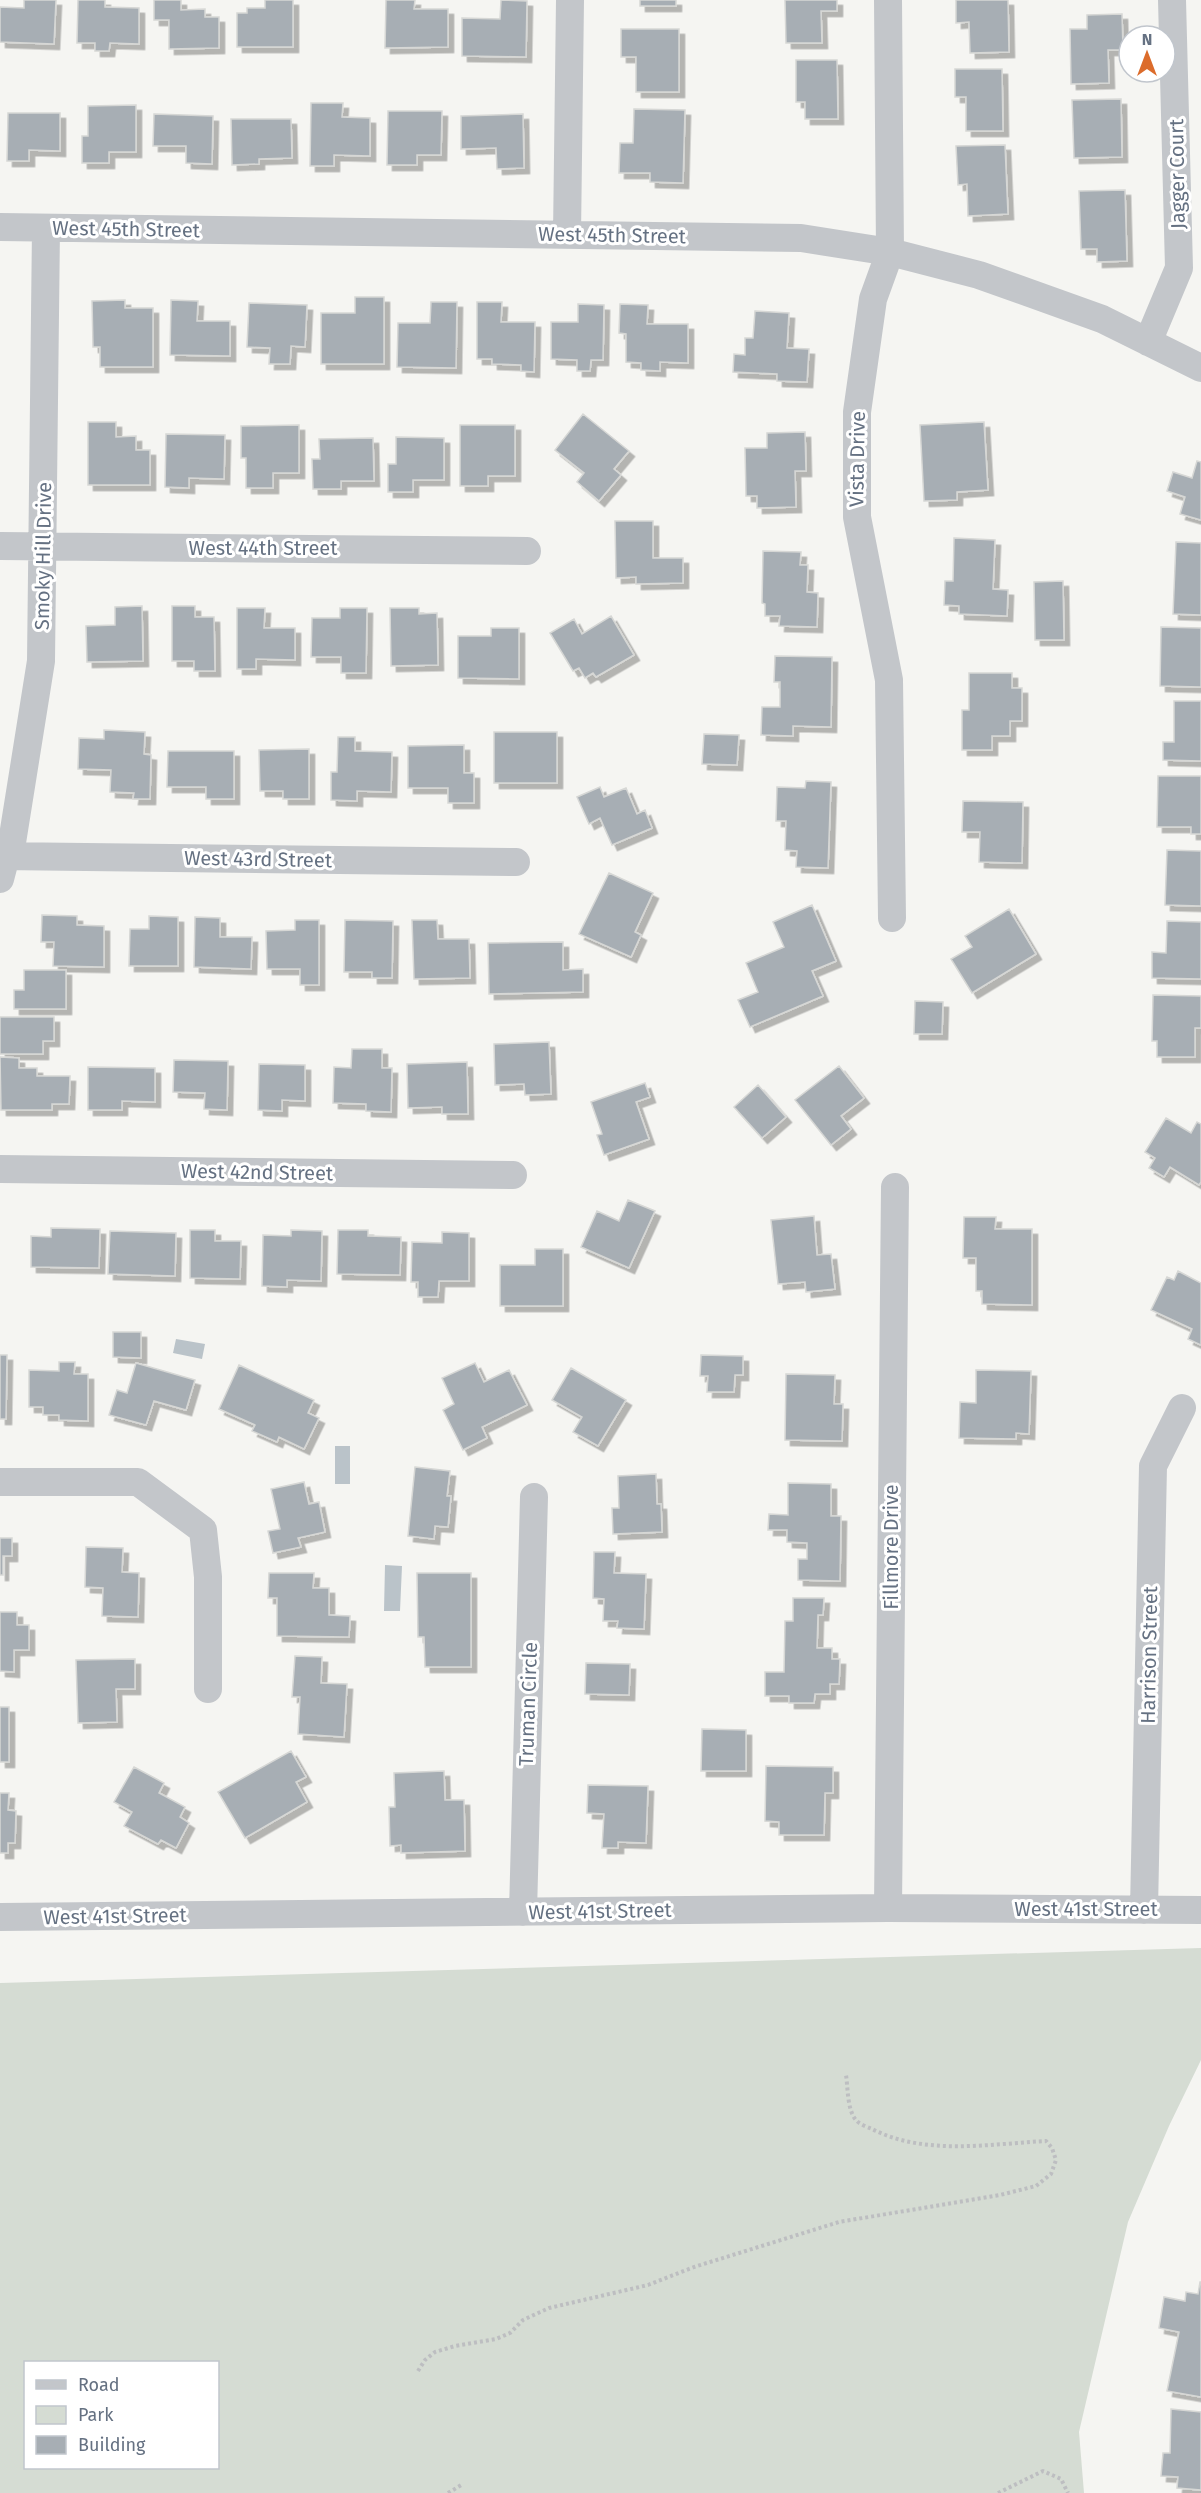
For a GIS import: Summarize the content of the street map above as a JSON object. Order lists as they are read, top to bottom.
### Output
{
  "streets": {
    "street": [
      "Jagger Court",
      "West 45th Street",
      "Vista Drive",
      "West 44th Street",
      "Smoky Hill Drive",
      "West 43rd Street",
      "West 42nd Street",
      "Fillmore Drive",
      "Harrison Street",
      "Truman Circle",
      "West 41st Street"
    ]
  },
  "crossings": [
    ["Jagger Court", "West 45th Street"],
    ["West 45th Street", "Vista Drive"],
    ["West 45th Street", "Smoky Hill Drive"],
    ["West 44th Street", "Smoky Hill Drive"],
    ["Smoky Hill Drive", "West 43rd Street"],
    ["Fillmore Drive", "West 41st Street"],
    ["Harrison Street", "West 41st Street"],
    ["Truman Circle", "West 41st Street"]
  ],
  "legend": ["Road", "Park", "Building"],
  "north": "top"
}
